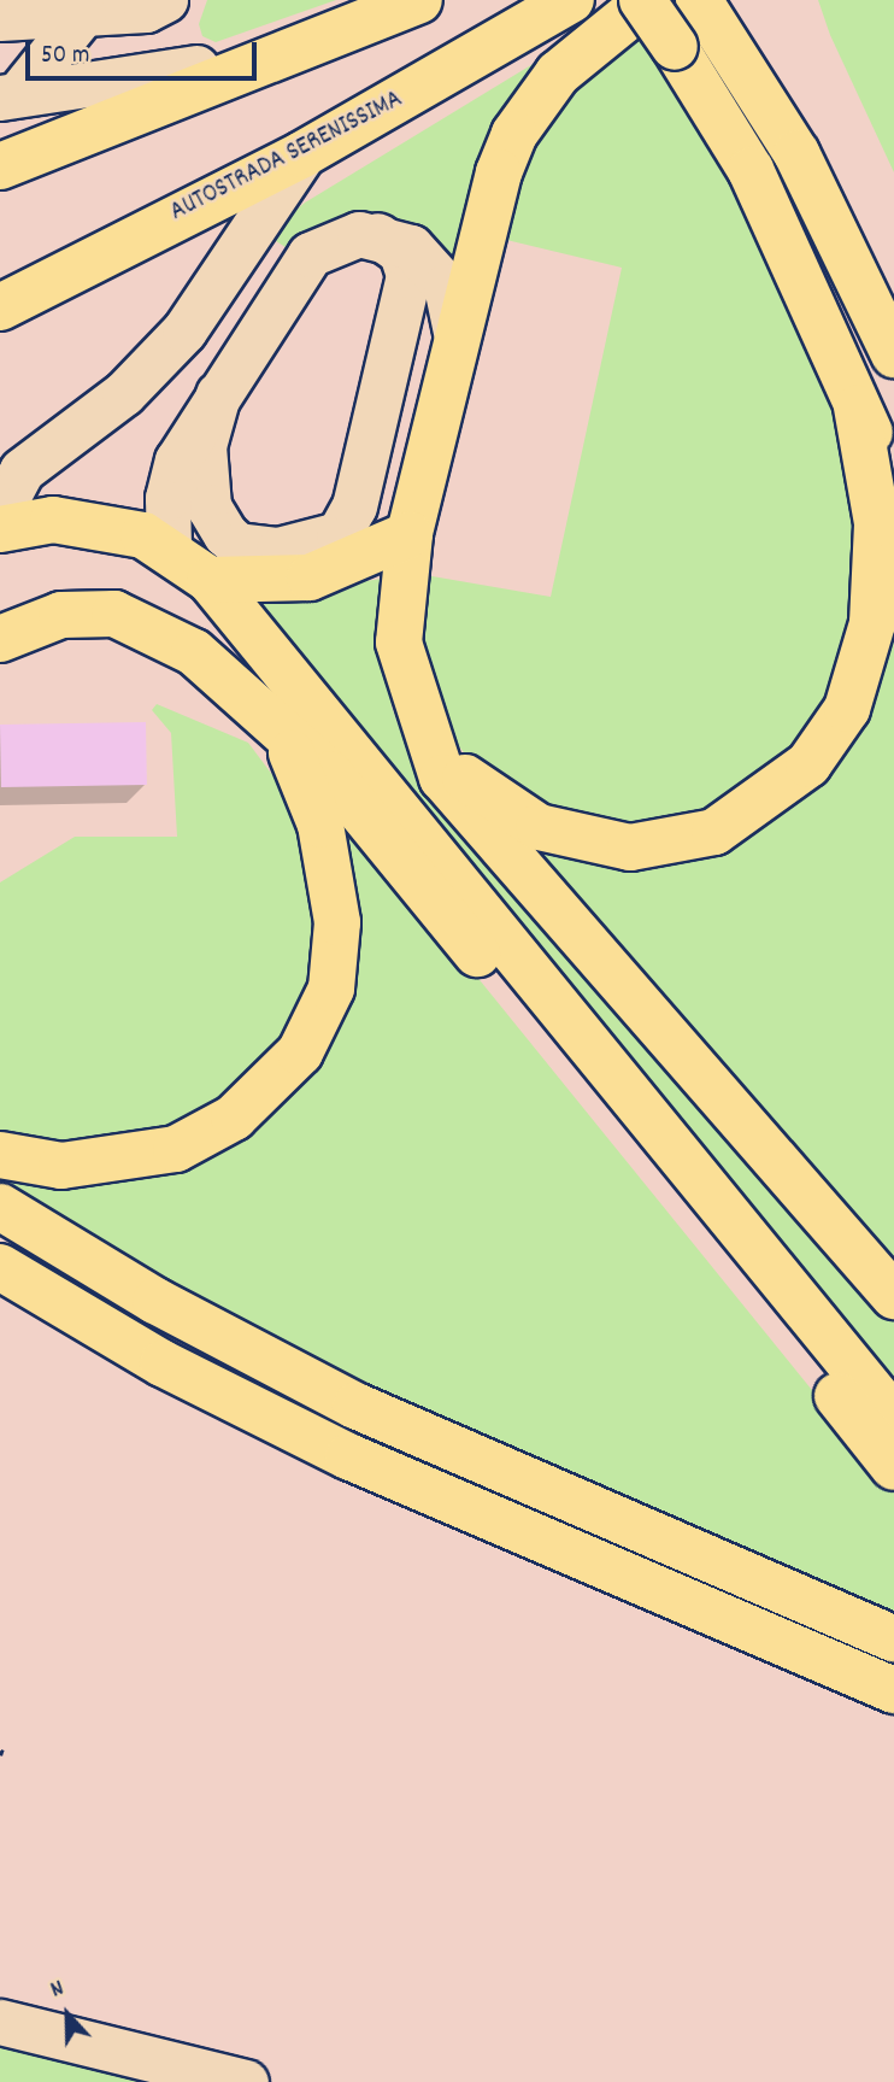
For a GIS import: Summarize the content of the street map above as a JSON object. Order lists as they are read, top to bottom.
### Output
{
  "streets": {
    "highway": ["AUTOSTRADA SERENISSIMA"]
  },
  "scale_bar": "50 m",
  "north": "top"
}
